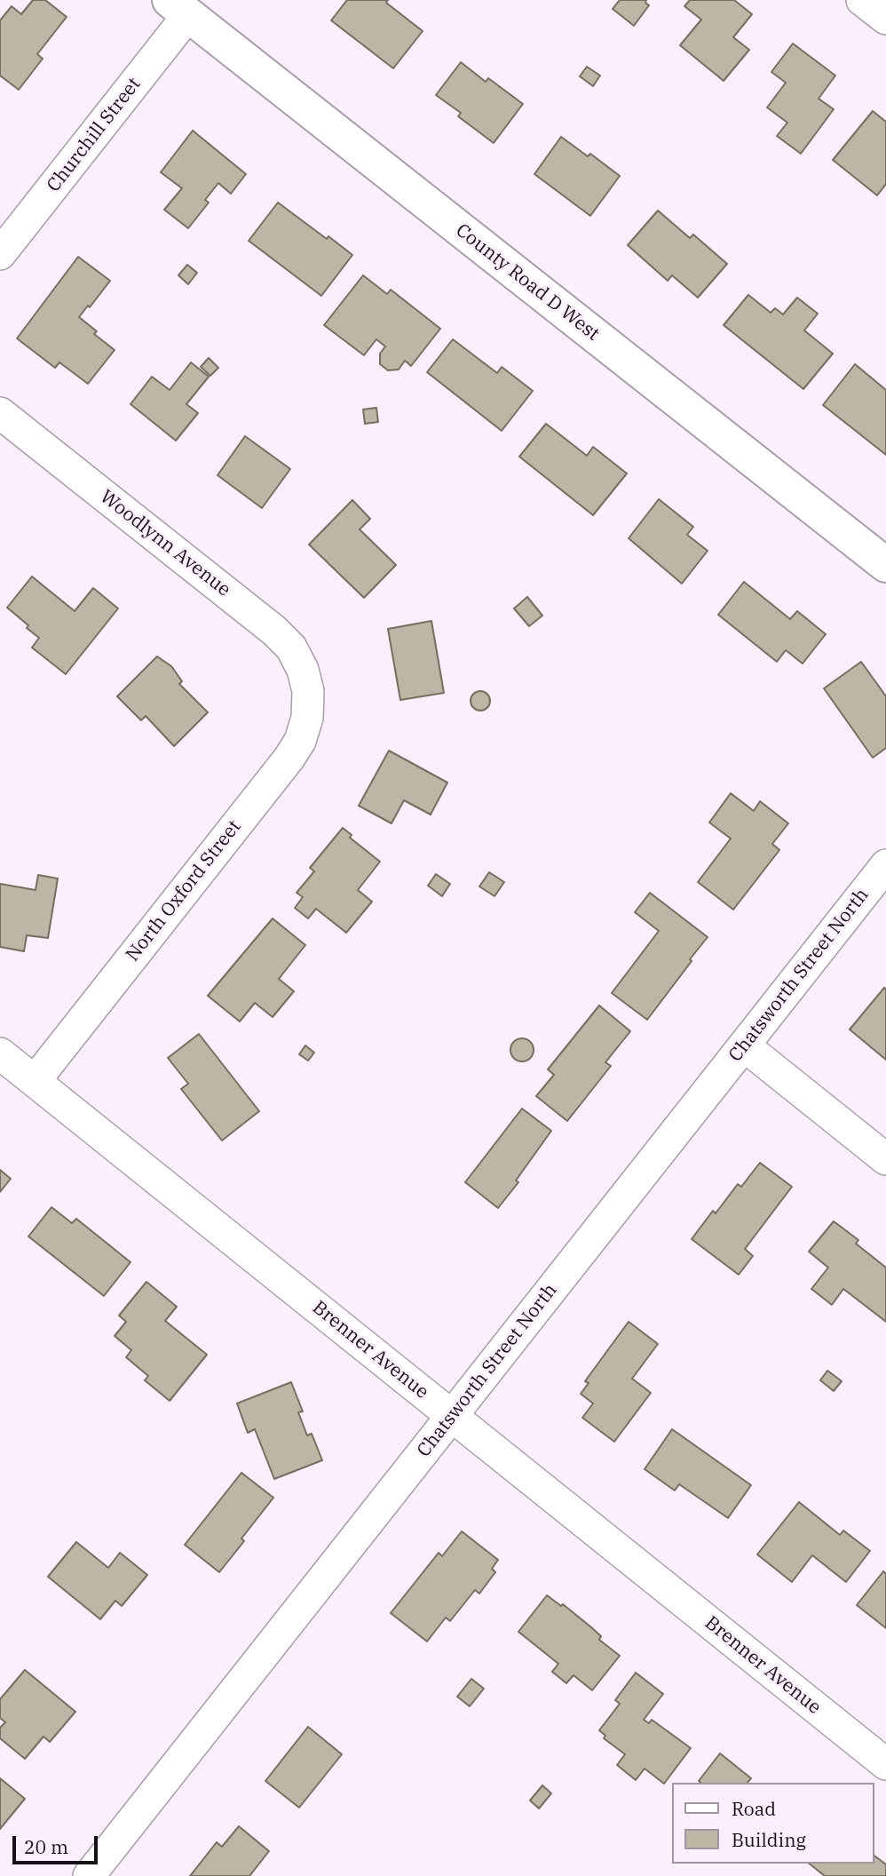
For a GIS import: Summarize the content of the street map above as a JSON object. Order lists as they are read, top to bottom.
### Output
{
  "streets": {
    "street": [
      "Churchill Street",
      "County Road D West",
      "Woodlynn Avenue",
      "North Oxford Street",
      "Chatsworth Street North",
      "Brenner Avenue"
    ]
  },
  "crossings": [
    ["Churchill Street", "County Road D West"],
    ["Woodlynn Avenue", "North Oxford Street"],
    ["North Oxford Street", "Brenner Avenue"],
    ["Chatsworth Street North", "Brenner Avenue"]
  ],
  "legend": ["Road", "Building"],
  "scale_bar": "20 m"
}
